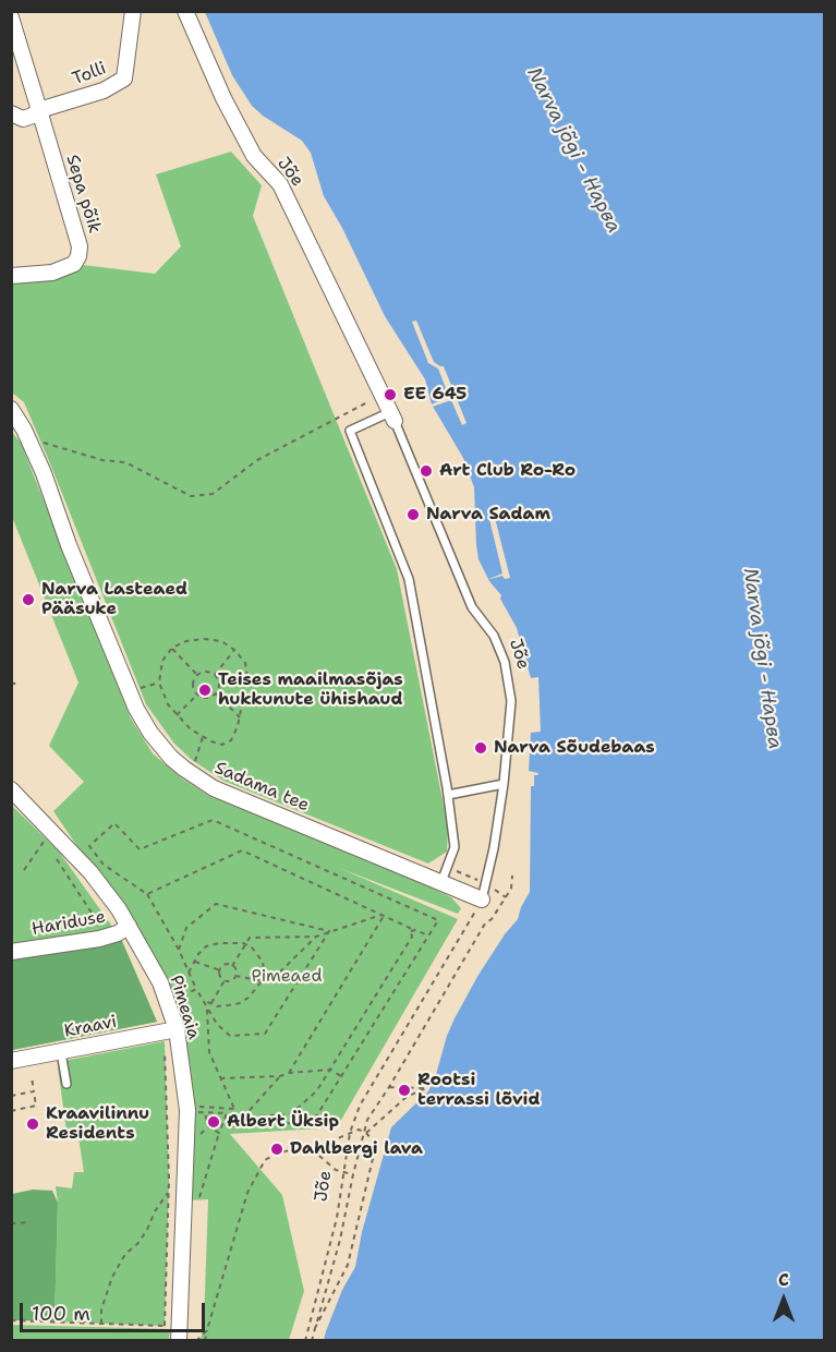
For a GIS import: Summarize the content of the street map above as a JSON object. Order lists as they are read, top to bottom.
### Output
{
  "streets": {
    "street": [
      "Tolli",
      "Jõe",
      "Sepa põik",
      "Sadama tee",
      "Hariduse",
      "Pimeaia",
      "Kraavi"
    ]
  },
  "crossings": [
    ["Tolli", "Sepa põik"],
    ["Jõe", "Sadama tee"],
    ["Hariduse", "Pimeaia"],
    ["Pimeaia", "Kraavi"]
  ],
  "water": ["Narva jõgi - Нарва"],
  "parks": ["Pimeaed"],
  "places": [
    "EE 645",
    "Art Club Ro-Ro",
    "Narva Sadam",
    "Narva Lasteaed Pääsuke",
    "Teises maailmasõjas hukkunute ühishaud",
    "Narva Sõudebaas",
    "Rootsi terrassi lõvid",
    "Albert Üksip",
    "Kraavilinnu Residents",
    "Dahlbergi lava"
  ],
  "scale_bar": "100 m",
  "north": "top"
}
